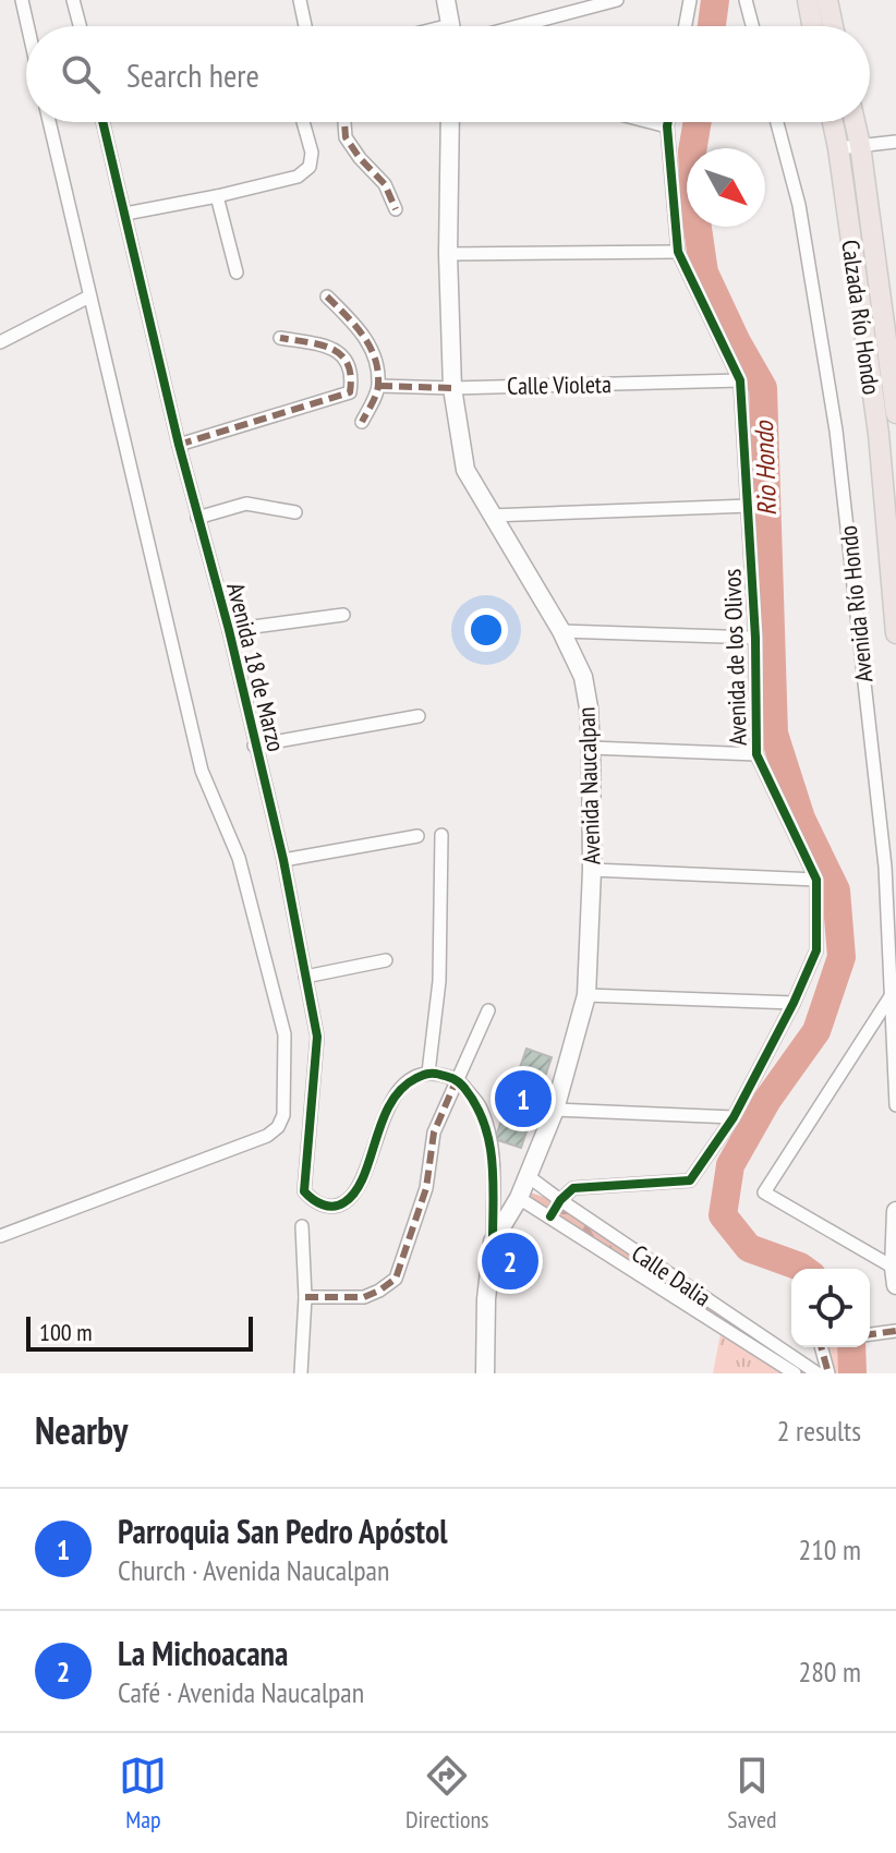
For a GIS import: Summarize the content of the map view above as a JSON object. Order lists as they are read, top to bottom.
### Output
{
  "streets": {
    "main road": ["Calzada Río Hondo", "Avenida Naucalpan"],
    "street": [
      "Calle Violeta",
      "Avenida Río Hondo",
      "Avenida de los Olivos",
      "Avenida 18 de Marzo",
      "Calle Dalia"
    ]
  },
  "crossings": [
    ["Calle Violeta", "Avenida de los Olivos"],
    ["Calle Violeta", "Avenida Naucalpan"],
    ["Avenida de los Olivos", "Calle Dalia"],
    ["Avenida Naucalpan", "Calle Dalia"]
  ],
  "water": ["Rio Hondo"],
  "scale_bar": "100 m",
  "north": "bottom right",
  "page": {
    "search": "Search here",
    "pins": ["1", "2"],
    "scale": "100 m",
    "heading": ["Nearby", "2 results"],
    "list": [
      {
        "mark": "1",
        "name": "Parroquia San Pedro Apóstol",
        "note": "Church · Avenida Naucalpan",
        "value": "210 m"
      },
      {
        "mark": "2",
        "name": "La Michoacana",
        "note": "Café · Avenida Naucalpan",
        "value": "280 m"
      }
    ],
    "nav": ["Map", "Directions", "Saved"]
  }
}
